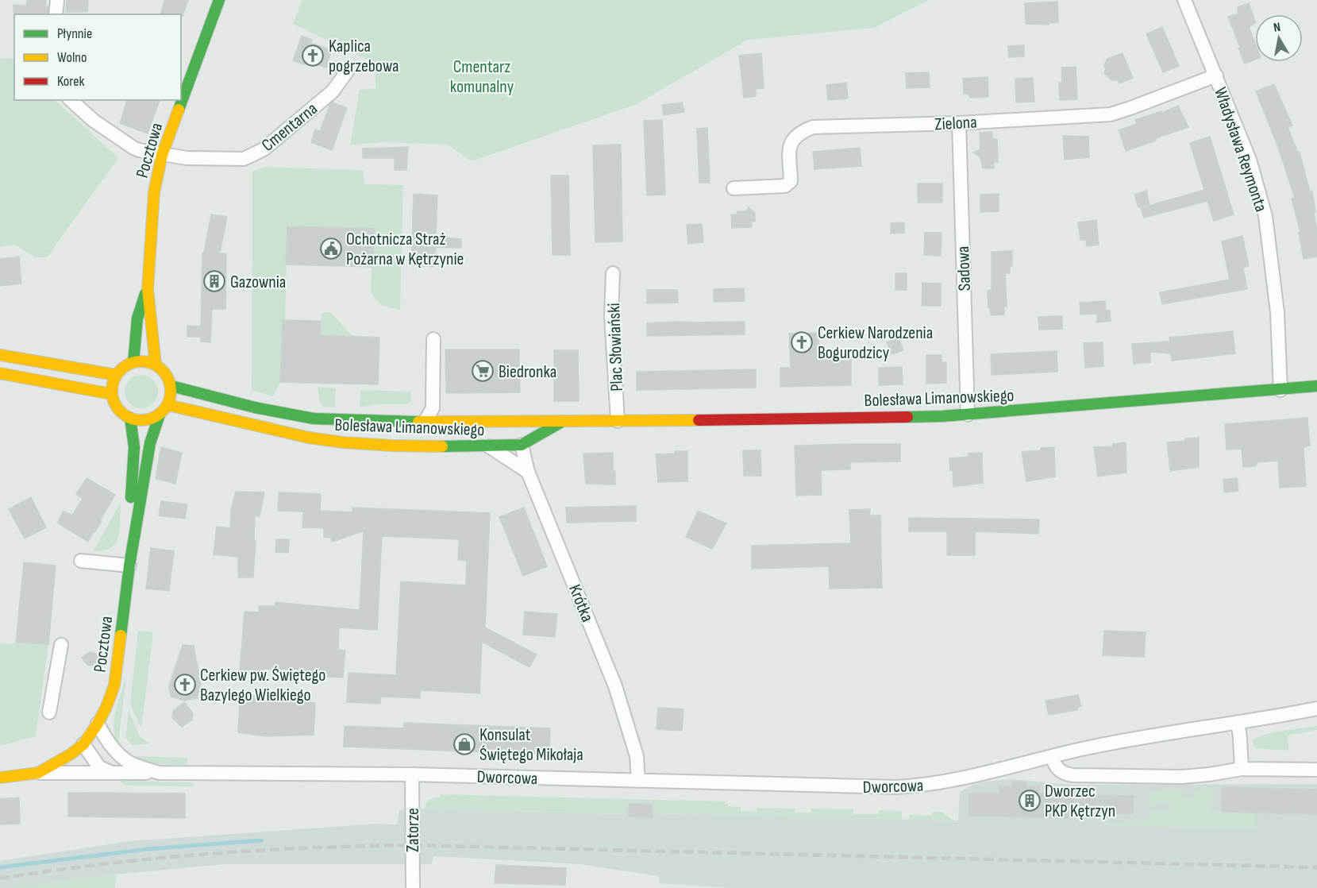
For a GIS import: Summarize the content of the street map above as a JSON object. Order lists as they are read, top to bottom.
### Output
{
  "streets": {
    "street": [
      "Zielona",
      "Cmentarna",
      "Władysława Reymonta",
      "Pocztowa",
      "Sadowa",
      "Plac Słowiański",
      "Bolesława Limanowskiego",
      "Krótka",
      "Dworcowa",
      "Zatorze"
    ]
  },
  "crossings": [
    ["Zielona", "Władysława Reymonta"],
    ["Zielona", "Sadowa"],
    ["Cmentarna", "Pocztowa"],
    ["Władysława Reymonta", "Bolesława Limanowskiego"],
    ["Pocztowa", "Bolesława Limanowskiego"],
    ["Pocztowa", "Dworcowa"],
    ["Sadowa", "Bolesława Limanowskiego"],
    ["Plac Słowiański", "Bolesława Limanowskiego"],
    ["Bolesława Limanowskiego", "Krótka"],
    ["Krótka", "Dworcowa"],
    ["Dworcowa", "Zatorze"]
  ],
  "parks": ["Cmentarz komunalny"],
  "places": {
    "church": ["Kaplica pogrzebowa", "Cerkiew Narodzenia Bogurodzicy", "Cerkiew pw. Świętego Bazylego Wielkiego"],
    "public building": ["Ochotnicza Straż Pożarna w Kętrzynie"],
    "building": ["Gazownia", "Dworzec PKP Kętrzyn"],
    "supermarket": ["Biedronka"],
    "shop": ["Konsulat Świętego Mikołaja"]
  },
  "legend": ["Płynnie", "Wolno", "Korek"],
  "north": "top"
}
